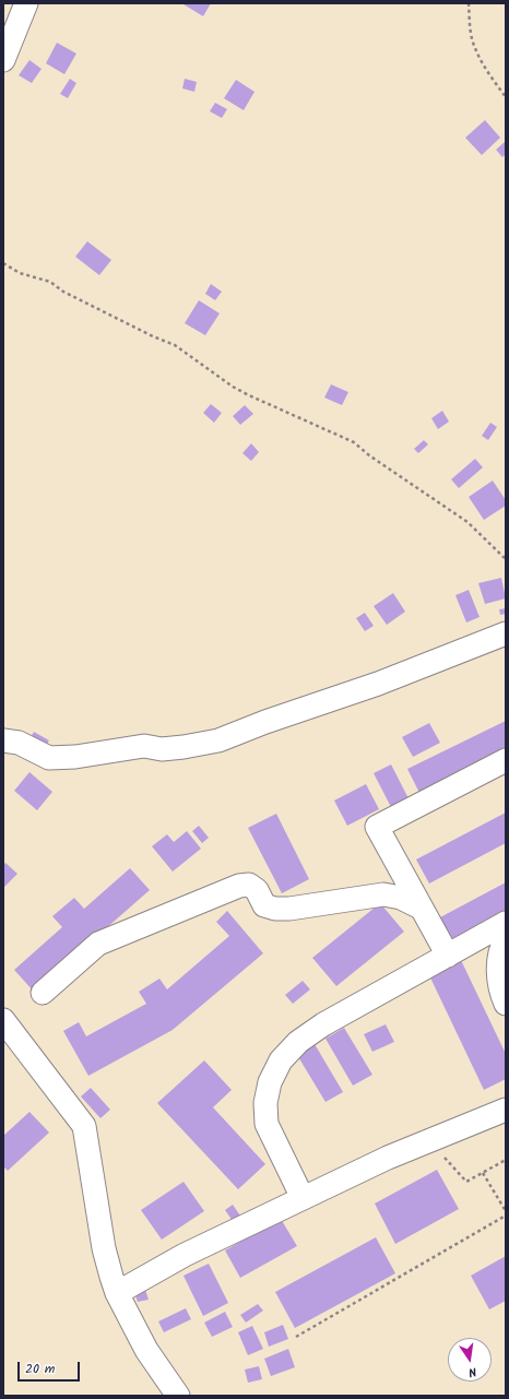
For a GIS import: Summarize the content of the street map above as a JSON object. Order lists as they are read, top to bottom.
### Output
{
  "scale_bar": "20 m",
  "north": "bottom"
}
